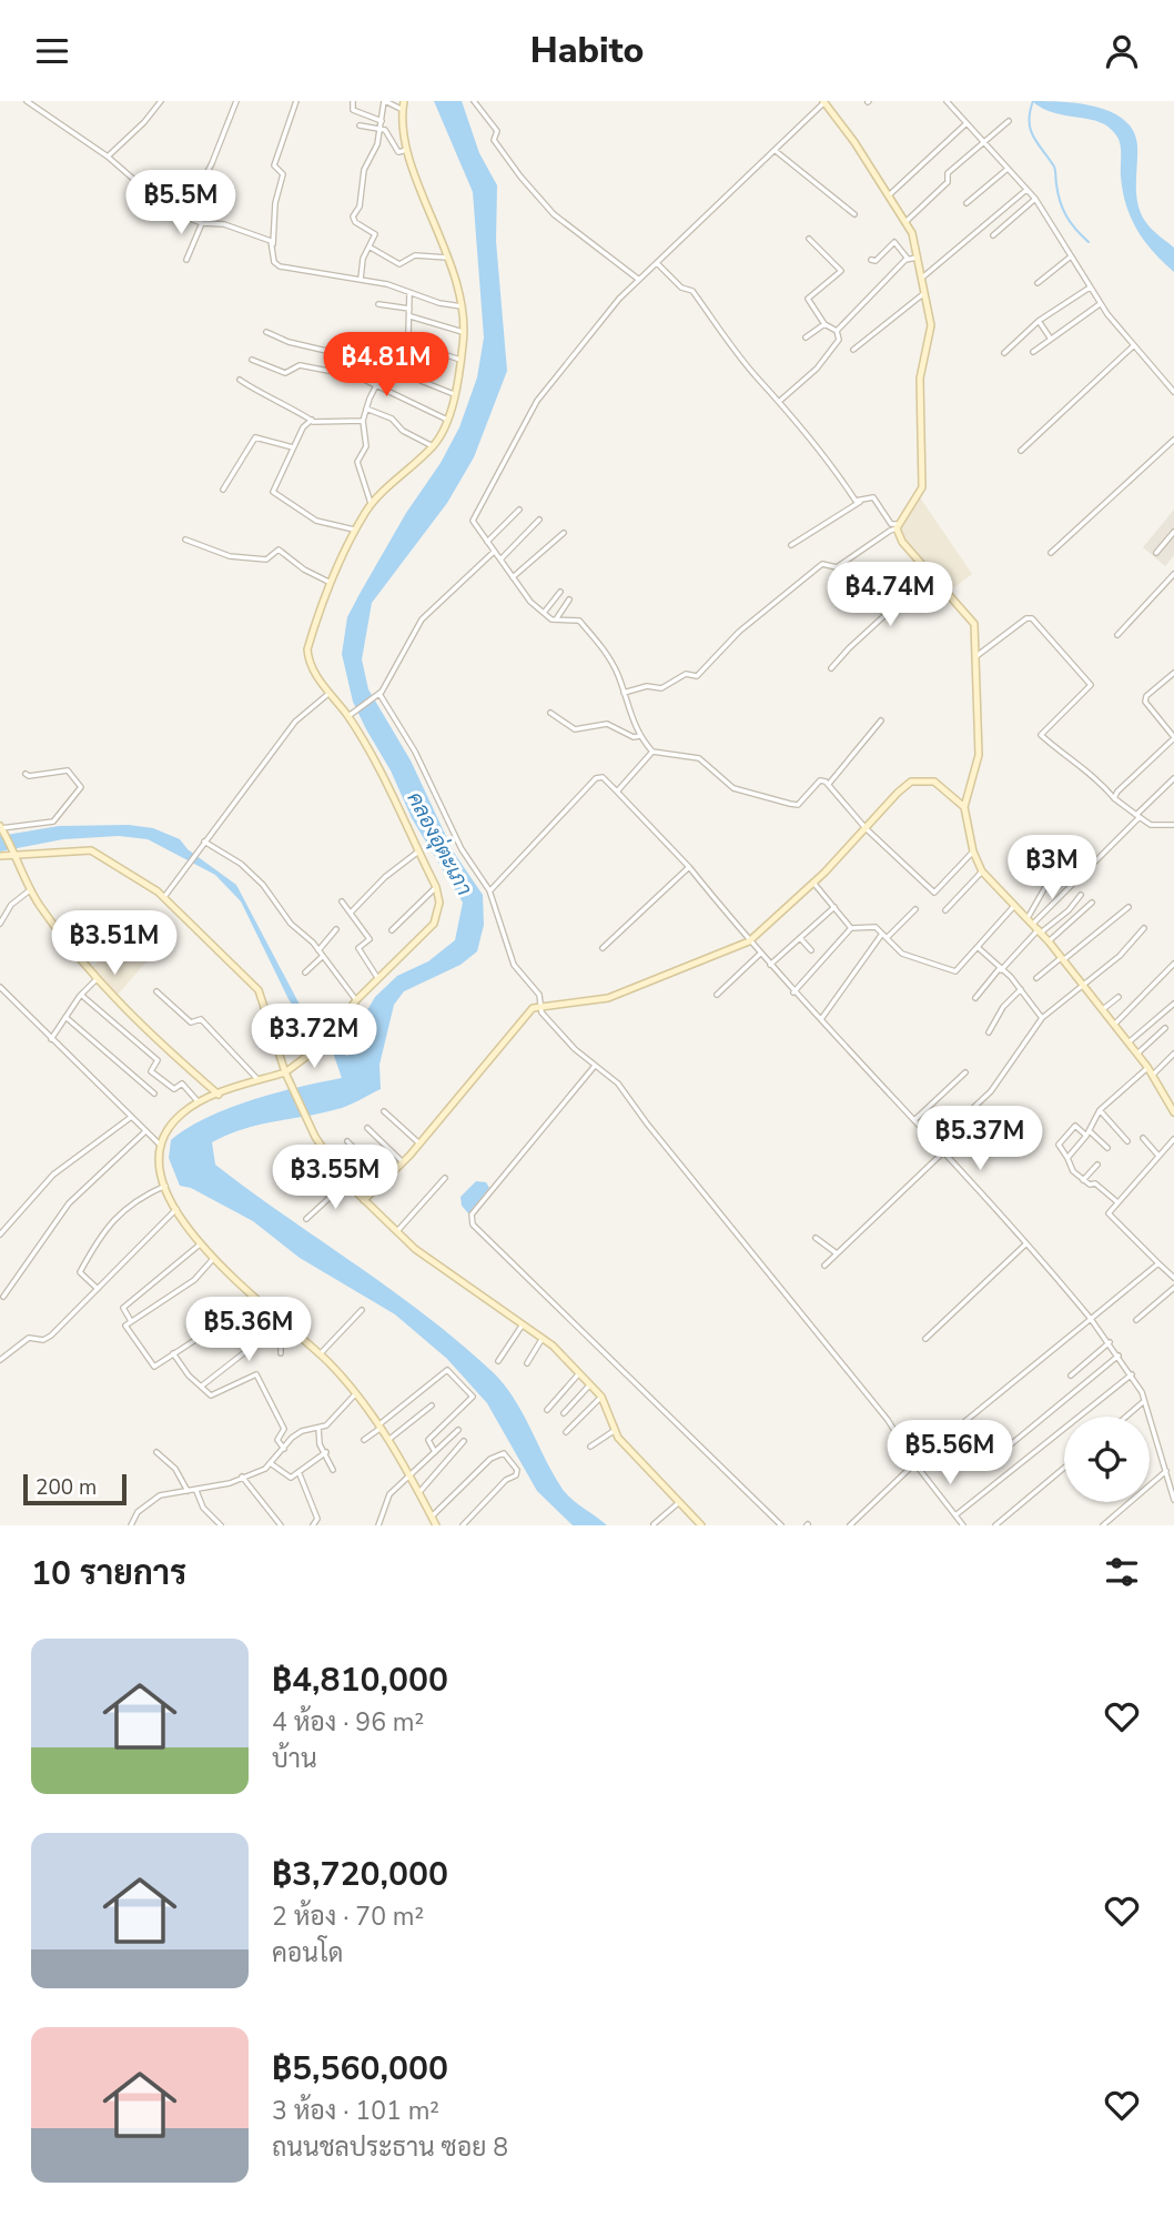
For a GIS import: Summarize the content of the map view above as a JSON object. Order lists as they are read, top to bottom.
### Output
{
  "water": ["คลองอุ่ตะเภา"],
  "scale_bar": "200 m",
  "page": {
    "header": "Habito",
    "price": [
      "฿5.5M",
      "฿4.81M",
      "฿4.74M",
      "฿3M",
      "฿3.51M",
      "฿3.72M",
      "฿5.37M",
      "฿3.55M",
      "฿5.36M",
      "฿5.56M"
    ],
    "scale": "200 m",
    "heading": "10 รายการ",
    "list": [
      {
        "name": "฿4,810,000",
        "note": "4 ห้อง · 96 m² · บ้าน"
      },
      {
        "name": "฿3,720,000",
        "note": "2 ห้อง · 70 m² · คอนโด"
      },
      {
        "name": "฿5,560,000",
        "note": "3 ห้อง · 101 m² · ถนนชลประธาน ซอย 8"
      }
    ]
  }
}
